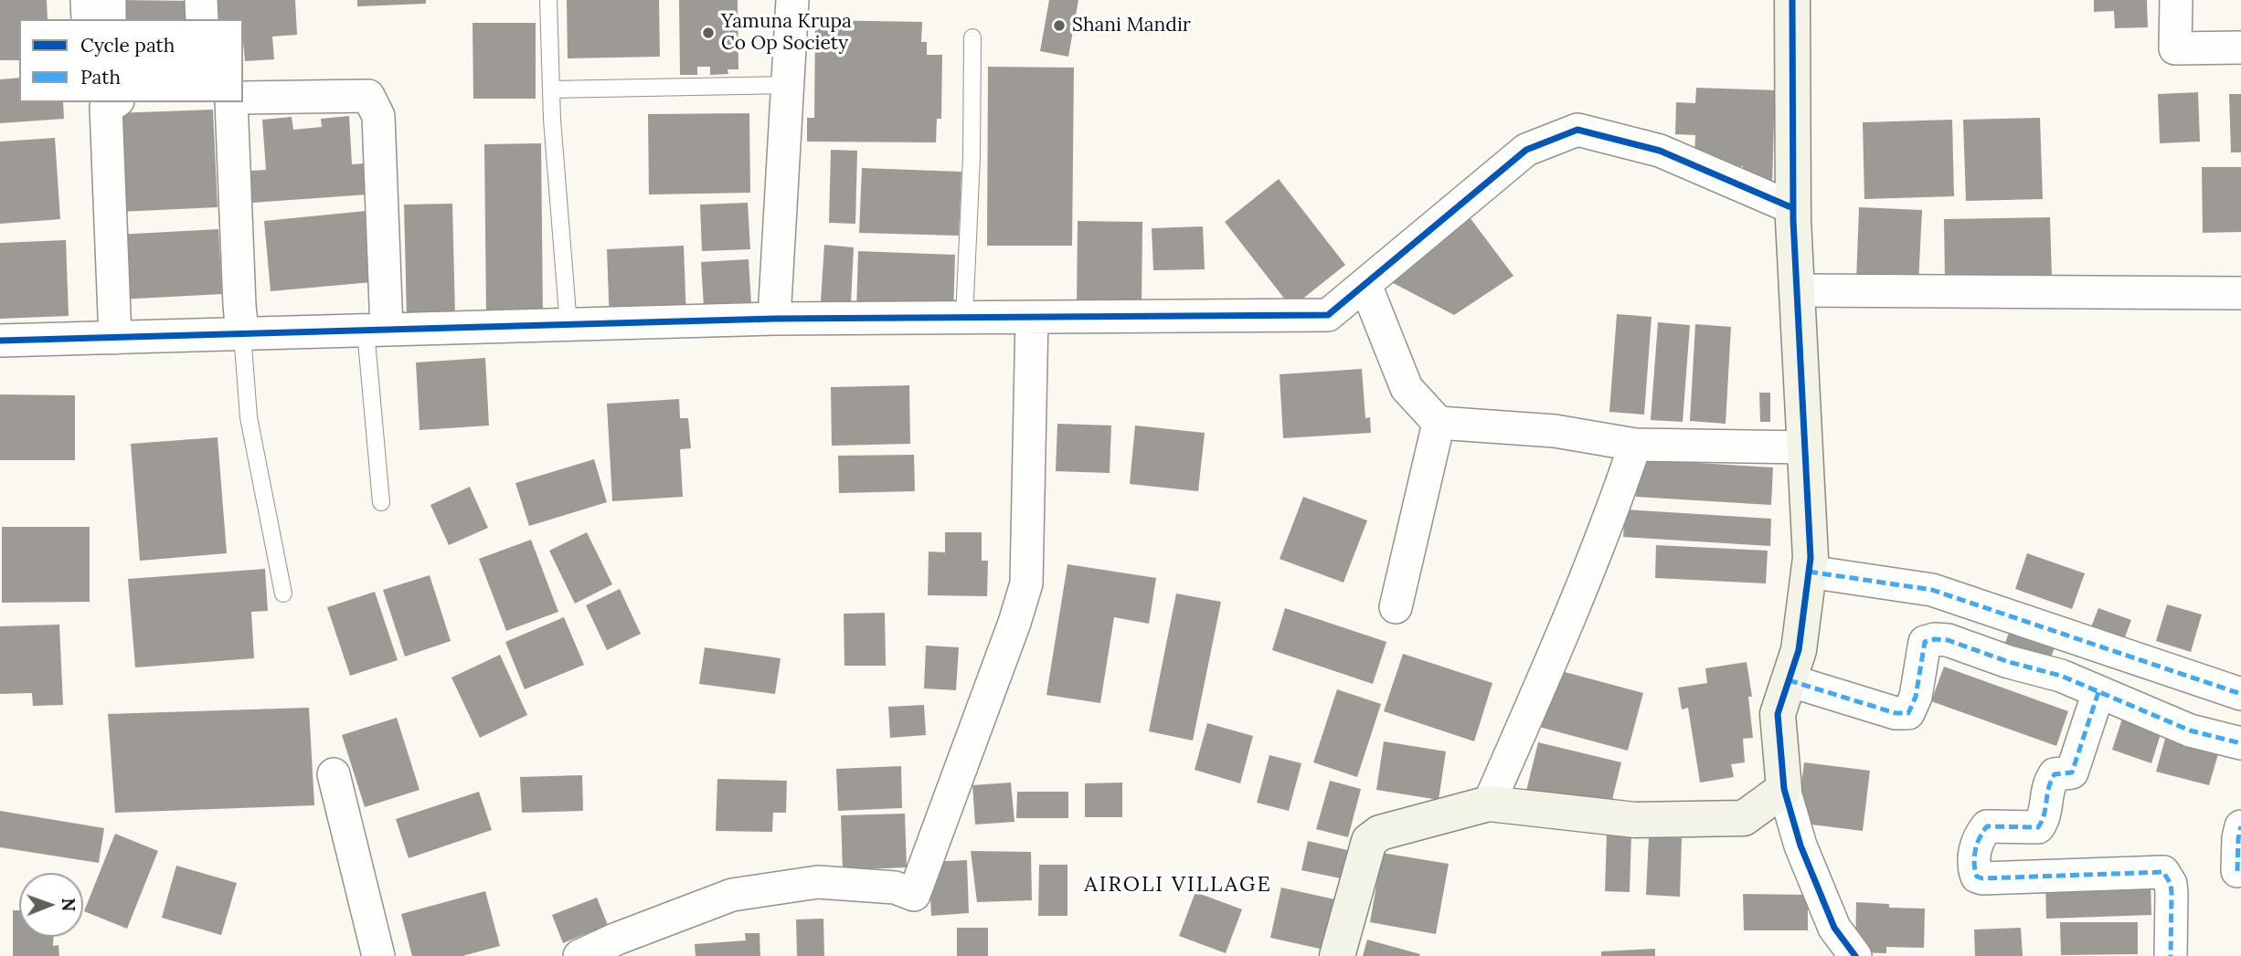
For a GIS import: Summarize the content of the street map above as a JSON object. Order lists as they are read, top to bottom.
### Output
{
  "districts": ["AIROLI VILLAGE"],
  "places": ["Shani Mandir", "Yamuna Krupa Co Op Society"],
  "legend": ["Cycle path", "Path"],
  "north": "right"
}
